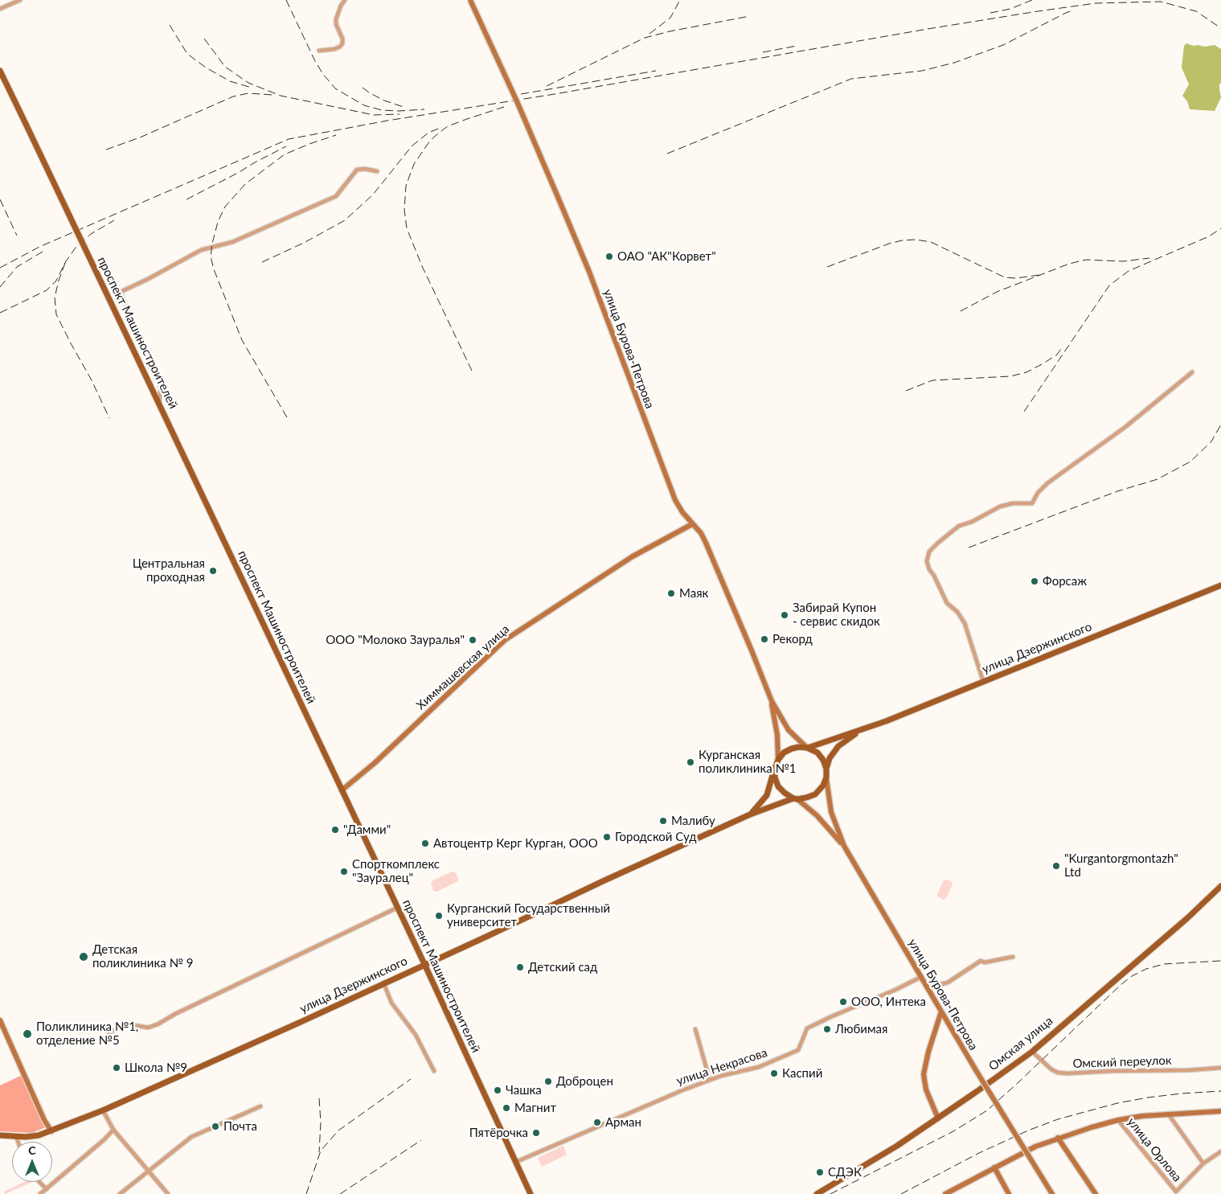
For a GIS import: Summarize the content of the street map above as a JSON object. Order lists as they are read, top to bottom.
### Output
{
  "streets": {
    "main road": [
      "проспект Машиностроителей",
      "улица Бурова-Петрова",
      "улица Дзержинского",
      "Химмашевская улица",
      "Омская улица"
    ],
    "street": ["Омский переулок", "улица Некрасова", "улица Орлова"]
  },
  "crossings": [
    ["проспект Машиностроителей", "улица Дзержинского"],
    ["проспект Машиностроителей", "Химмашевская улица"],
    ["проспект Машиностроителей", "улица Некрасова"],
    ["улица Бурова-Петрова", "улица Дзержинского"],
    ["улица Бурова-Петрова", "Химмашевская улица"],
    ["улица Бурова-Петрова", "улица Некрасова"],
    ["Омская улица", "Омский переулок"]
  ],
  "places": [
    "ОАО \"АК\"Корвет\"",
    "Центральная проходная",
    "Форсаж",
    "Маяк",
    "Забирай Купон - сервис скидок",
    "Рекорд",
    "ООО \"Молоко Зауралья\"",
    "Курганская поликлиника №1",
    "Малибу",
    "\"Дамми\"",
    "Городской Суд",
    "Автоцентр Керг Курган, ООО",
    "\"Kurgantorgmontazh\" Ltd",
    "Спорткомплекс \"Зауралец\"",
    "Курганский Государственный университет",
    "Детская поликлиника № 9",
    "Детский сад",
    "ООО, Интека",
    "Любимая",
    "Поликлиника №1, отделение №5",
    "Школа №9",
    "Каспий",
    "Доброцен",
    "Чашка",
    "Магнит",
    "Арман",
    "Почта",
    "Пятёрочка",
    "СДЭК"
  ],
  "north": "top"
}
